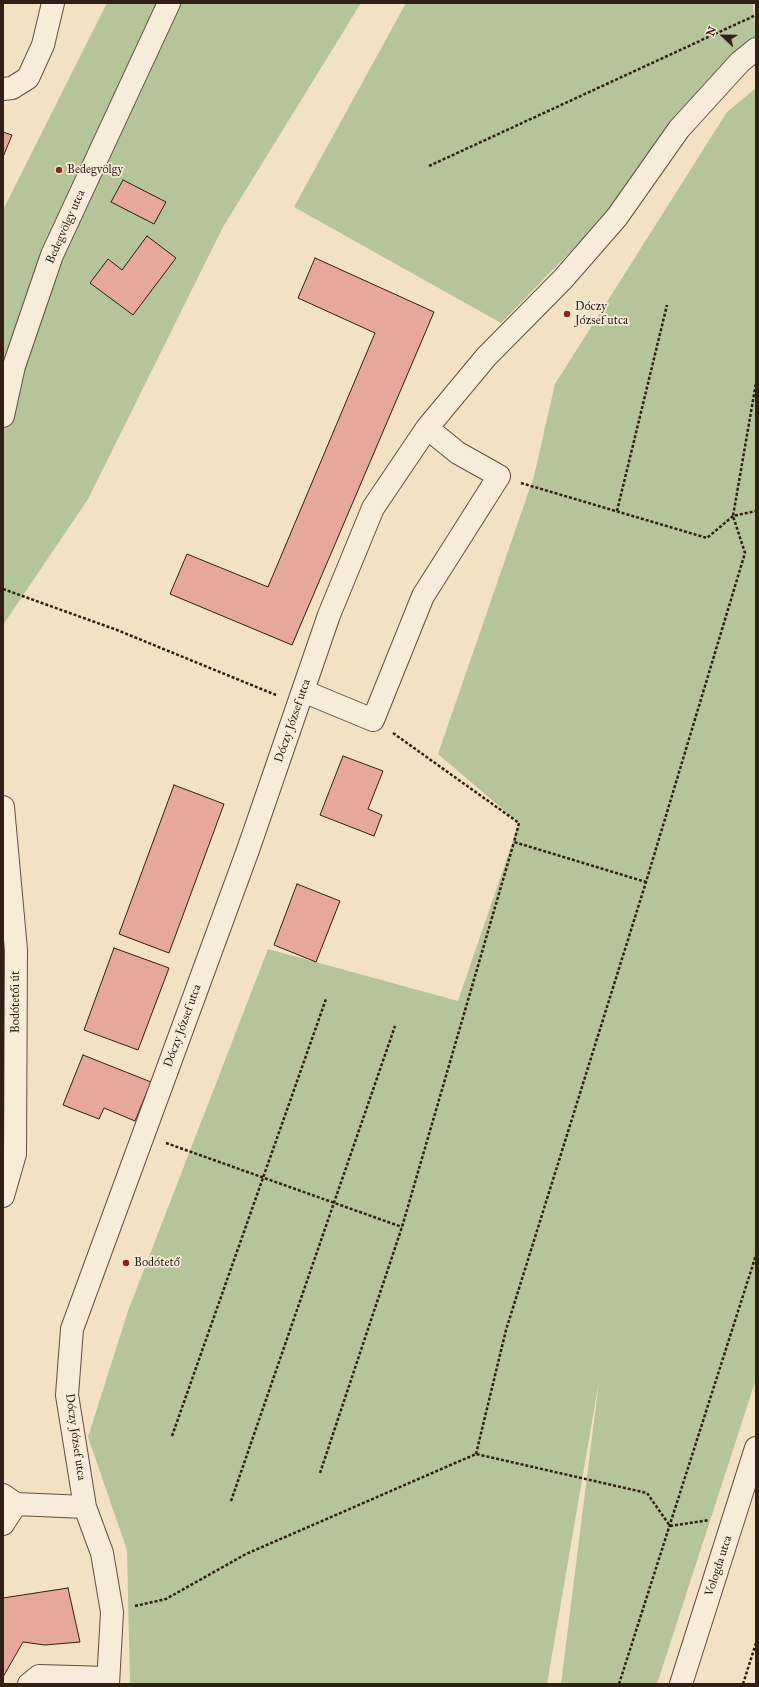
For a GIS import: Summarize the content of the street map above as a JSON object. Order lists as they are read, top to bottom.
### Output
{
  "streets": {
    "street": [
      "Bedegvölgy utca",
      "Dóczy József utca",
      "Bodótetői út",
      "Vologda utca"
    ]
  },
  "places": ["Bedegvölgy", "Dóczy József utca", "Bodótető"],
  "north": "left"
}
